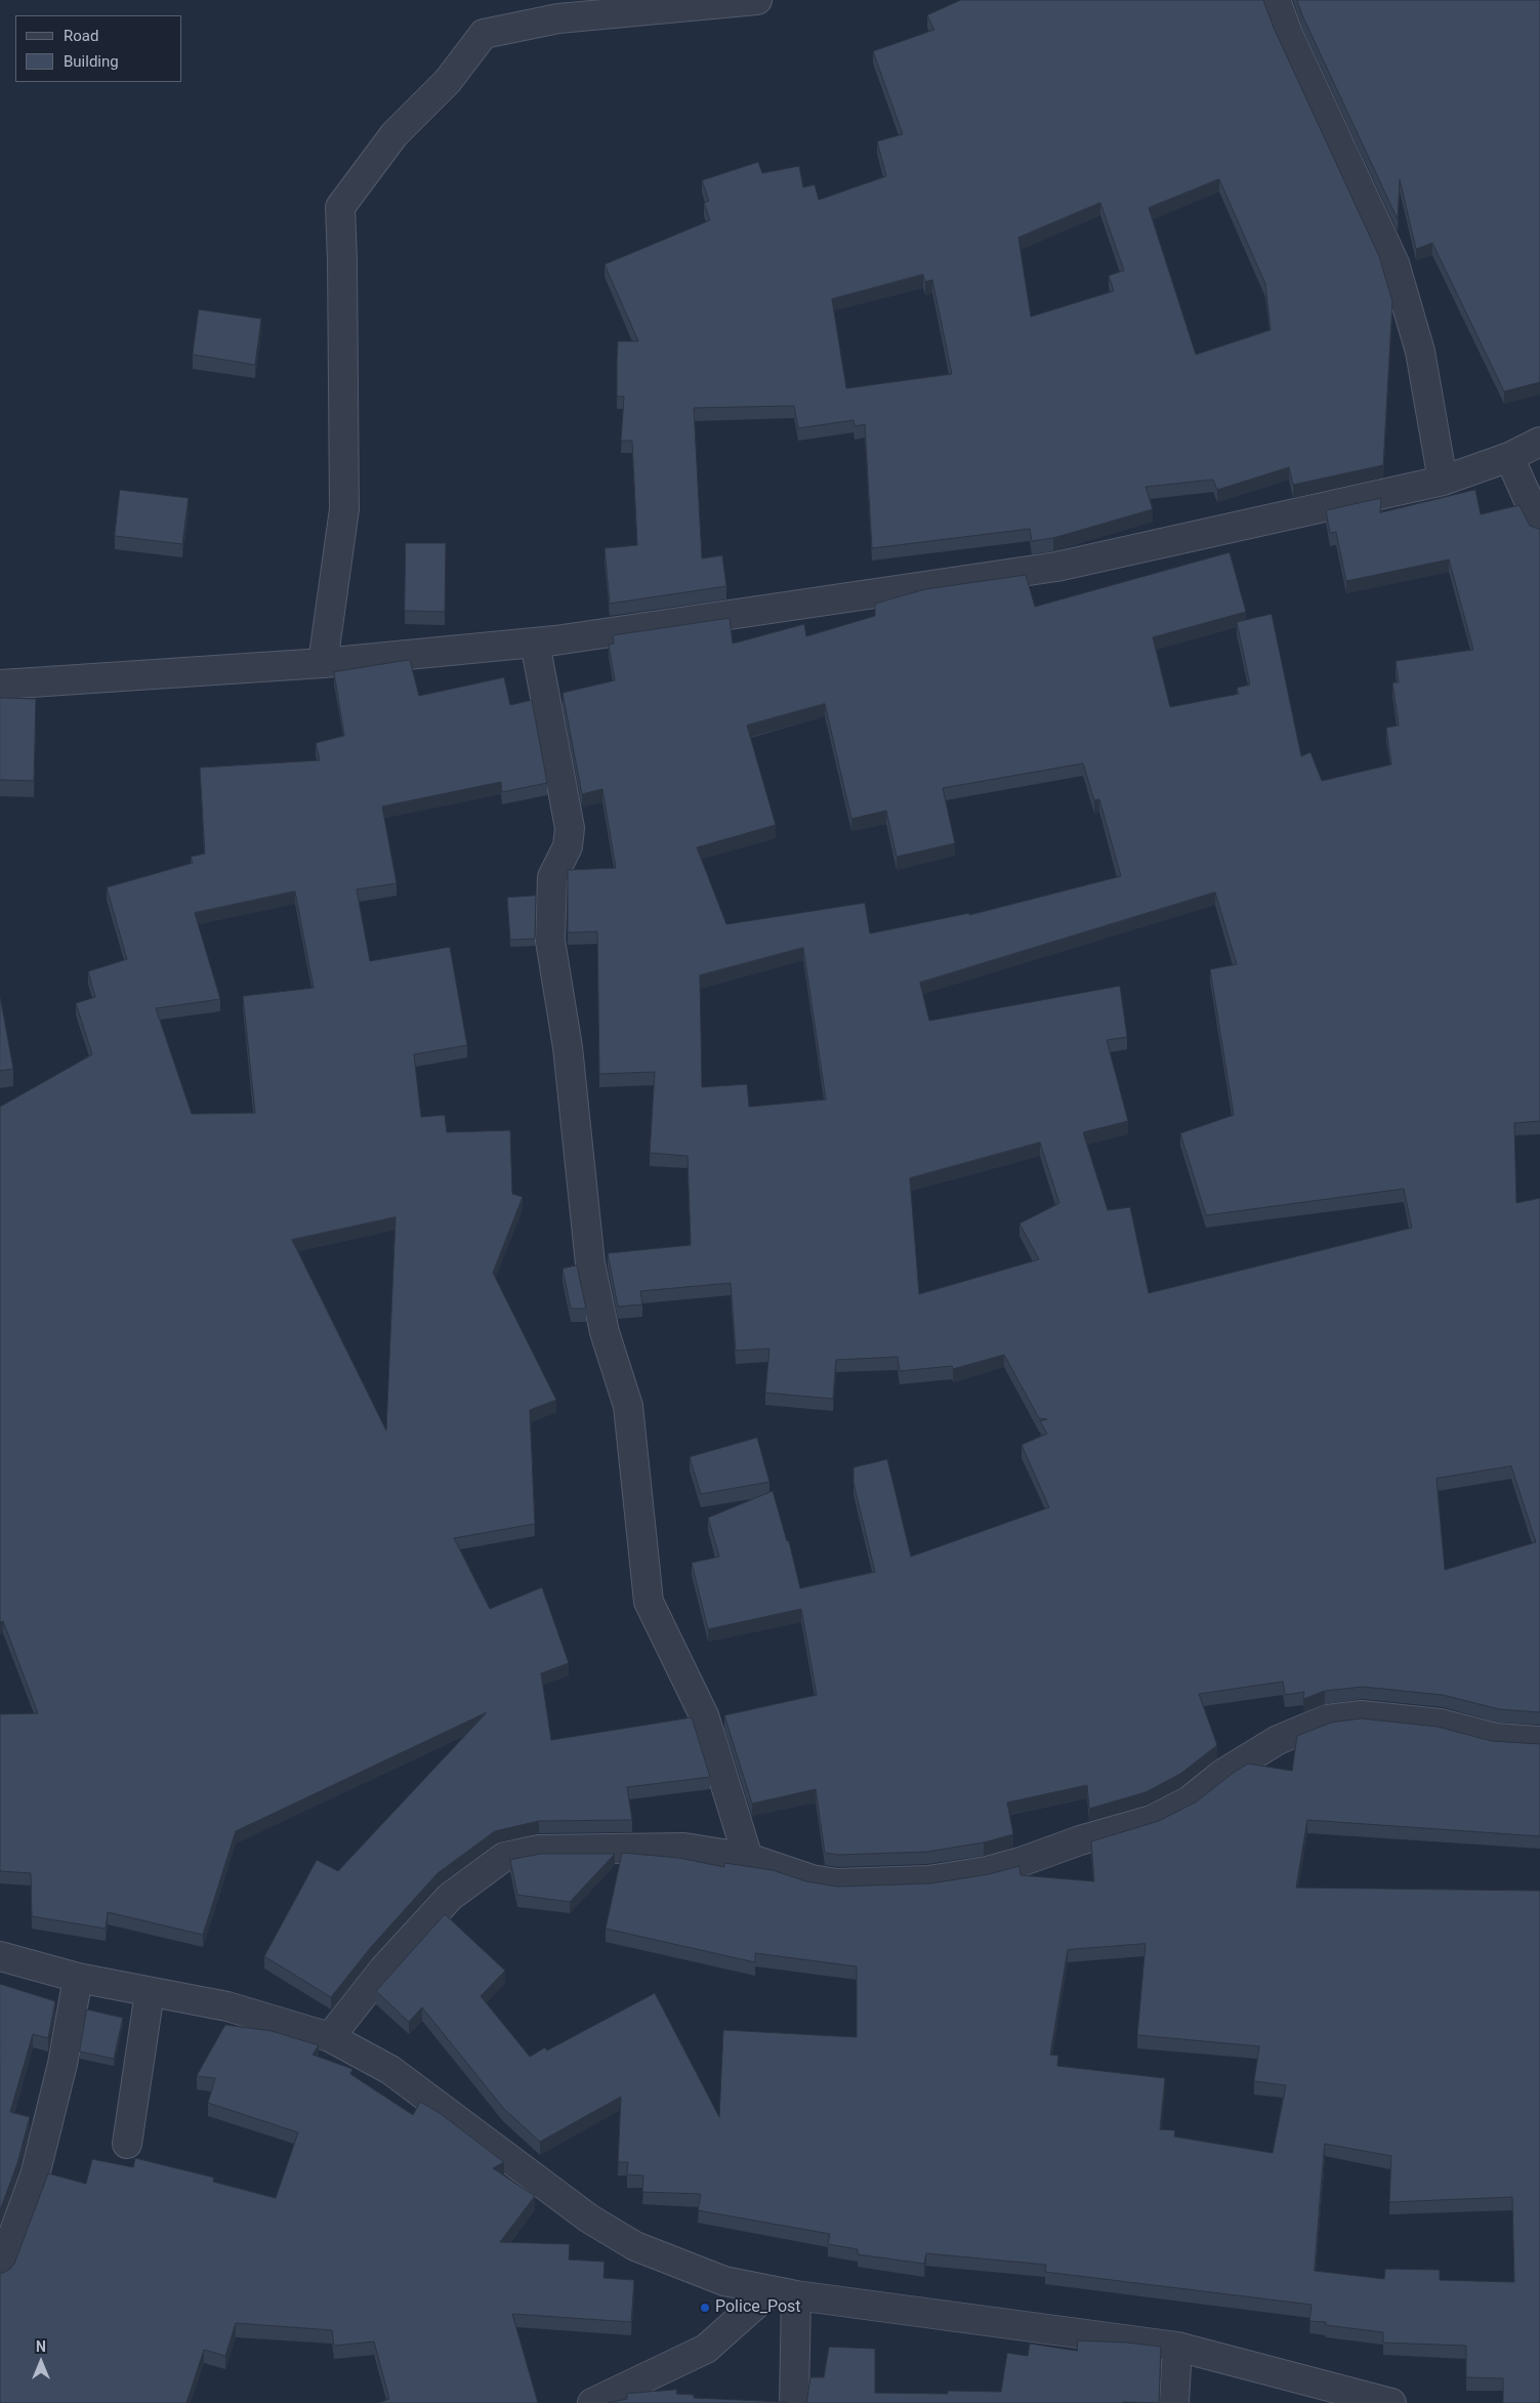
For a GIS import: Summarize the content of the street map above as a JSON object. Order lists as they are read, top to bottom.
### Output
{
  "places": ["Police_Post"],
  "legend": ["Road", "Building"],
  "north": "top"
}
